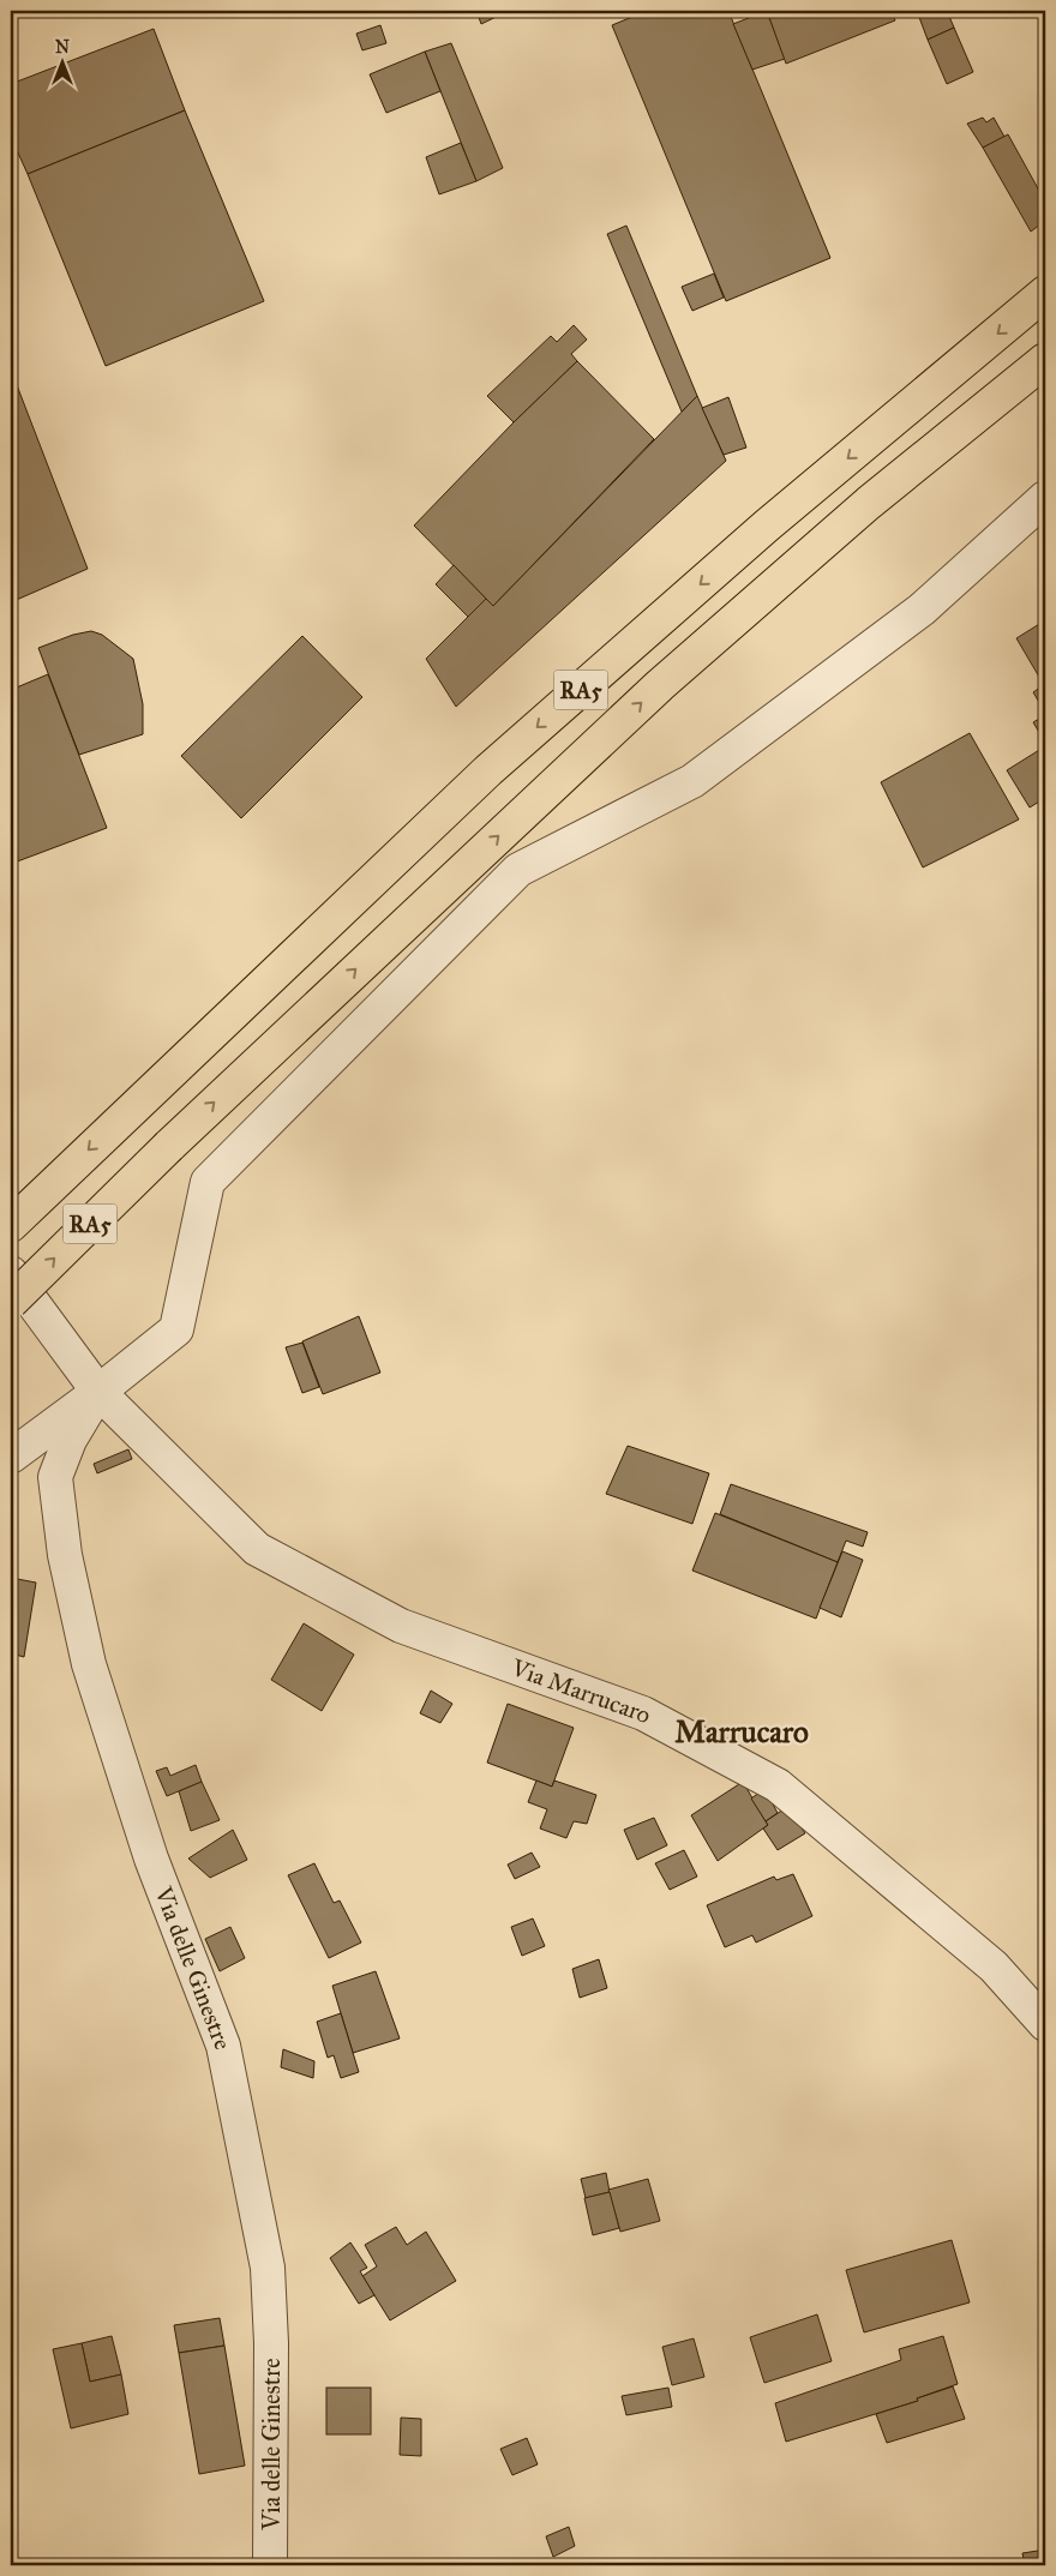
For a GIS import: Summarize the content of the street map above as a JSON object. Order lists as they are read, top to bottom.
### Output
{
  "streets": {
    "highway": ["RA5"],
    "street": ["Via Marrucaro", "Via delle Ginestre"]
  },
  "crossings": [
    ["Via Marrucaro", "Via delle Ginestre"]
  ],
  "districts": ["Marrucaro"],
  "north": "top"
}
